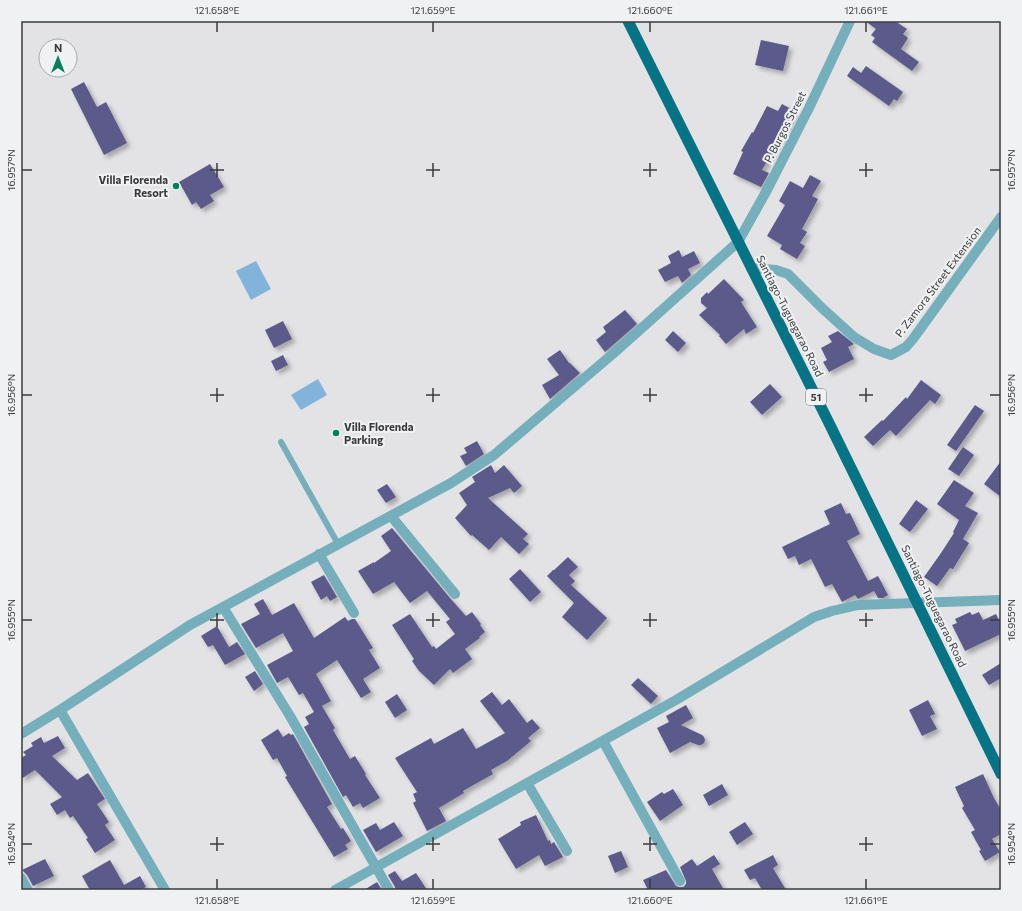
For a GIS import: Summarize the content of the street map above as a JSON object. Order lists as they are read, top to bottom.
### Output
{
  "streets": {
    "highway": ["Santiago-Tuguegarao Road", "51"],
    "street": ["P. Burgos Street", "P. Zamora Street Extension"]
  },
  "crossings": [
    ["P. Burgos Street", "Santiago-Tuguegarao Road"],
    ["P. Zamora Street Extension", "Santiago-Tuguegarao Road"]
  ],
  "places": ["Villa Florenda Resort", "Villa Florenda Parking"],
  "north": "top",
  "coordinates": [
    "121.658°E",
    "121.659°E",
    "121.660°E",
    "121.661°E",
    "16.957°N",
    "16.956°N",
    "16.955°N",
    "16.954°N"
  ]
}
